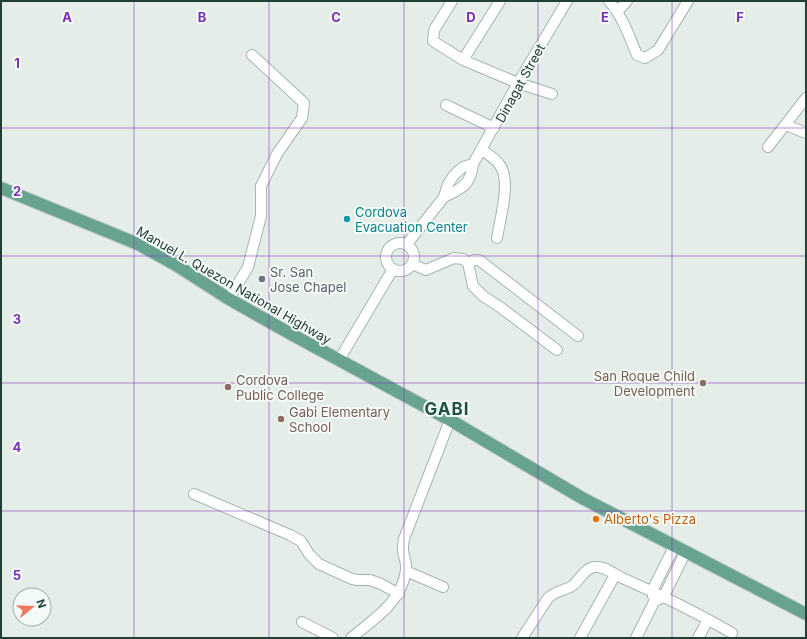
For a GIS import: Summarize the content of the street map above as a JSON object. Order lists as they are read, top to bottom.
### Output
{
  "streets": {
    "main road": ["Manuel L. Quezon National Highway"],
    "street": ["Dinagat Street"]
  },
  "districts": ["GABI"],
  "places": [
    "Cordova Evacuation Center",
    "Sr. San Jose Chapel",
    "San Roque Child Development",
    "Cordova Public College",
    "Gabi Elementary School",
    "Alberto's Pizza"
  ],
  "north": "right",
  "grid": {
    "columns": [
      "A",
      "B",
      "C",
      "D",
      "E",
      "F"
    ],
    "rows": [
      "1",
      "2",
      "3",
      "4",
      "5"
    ]
  }
}
